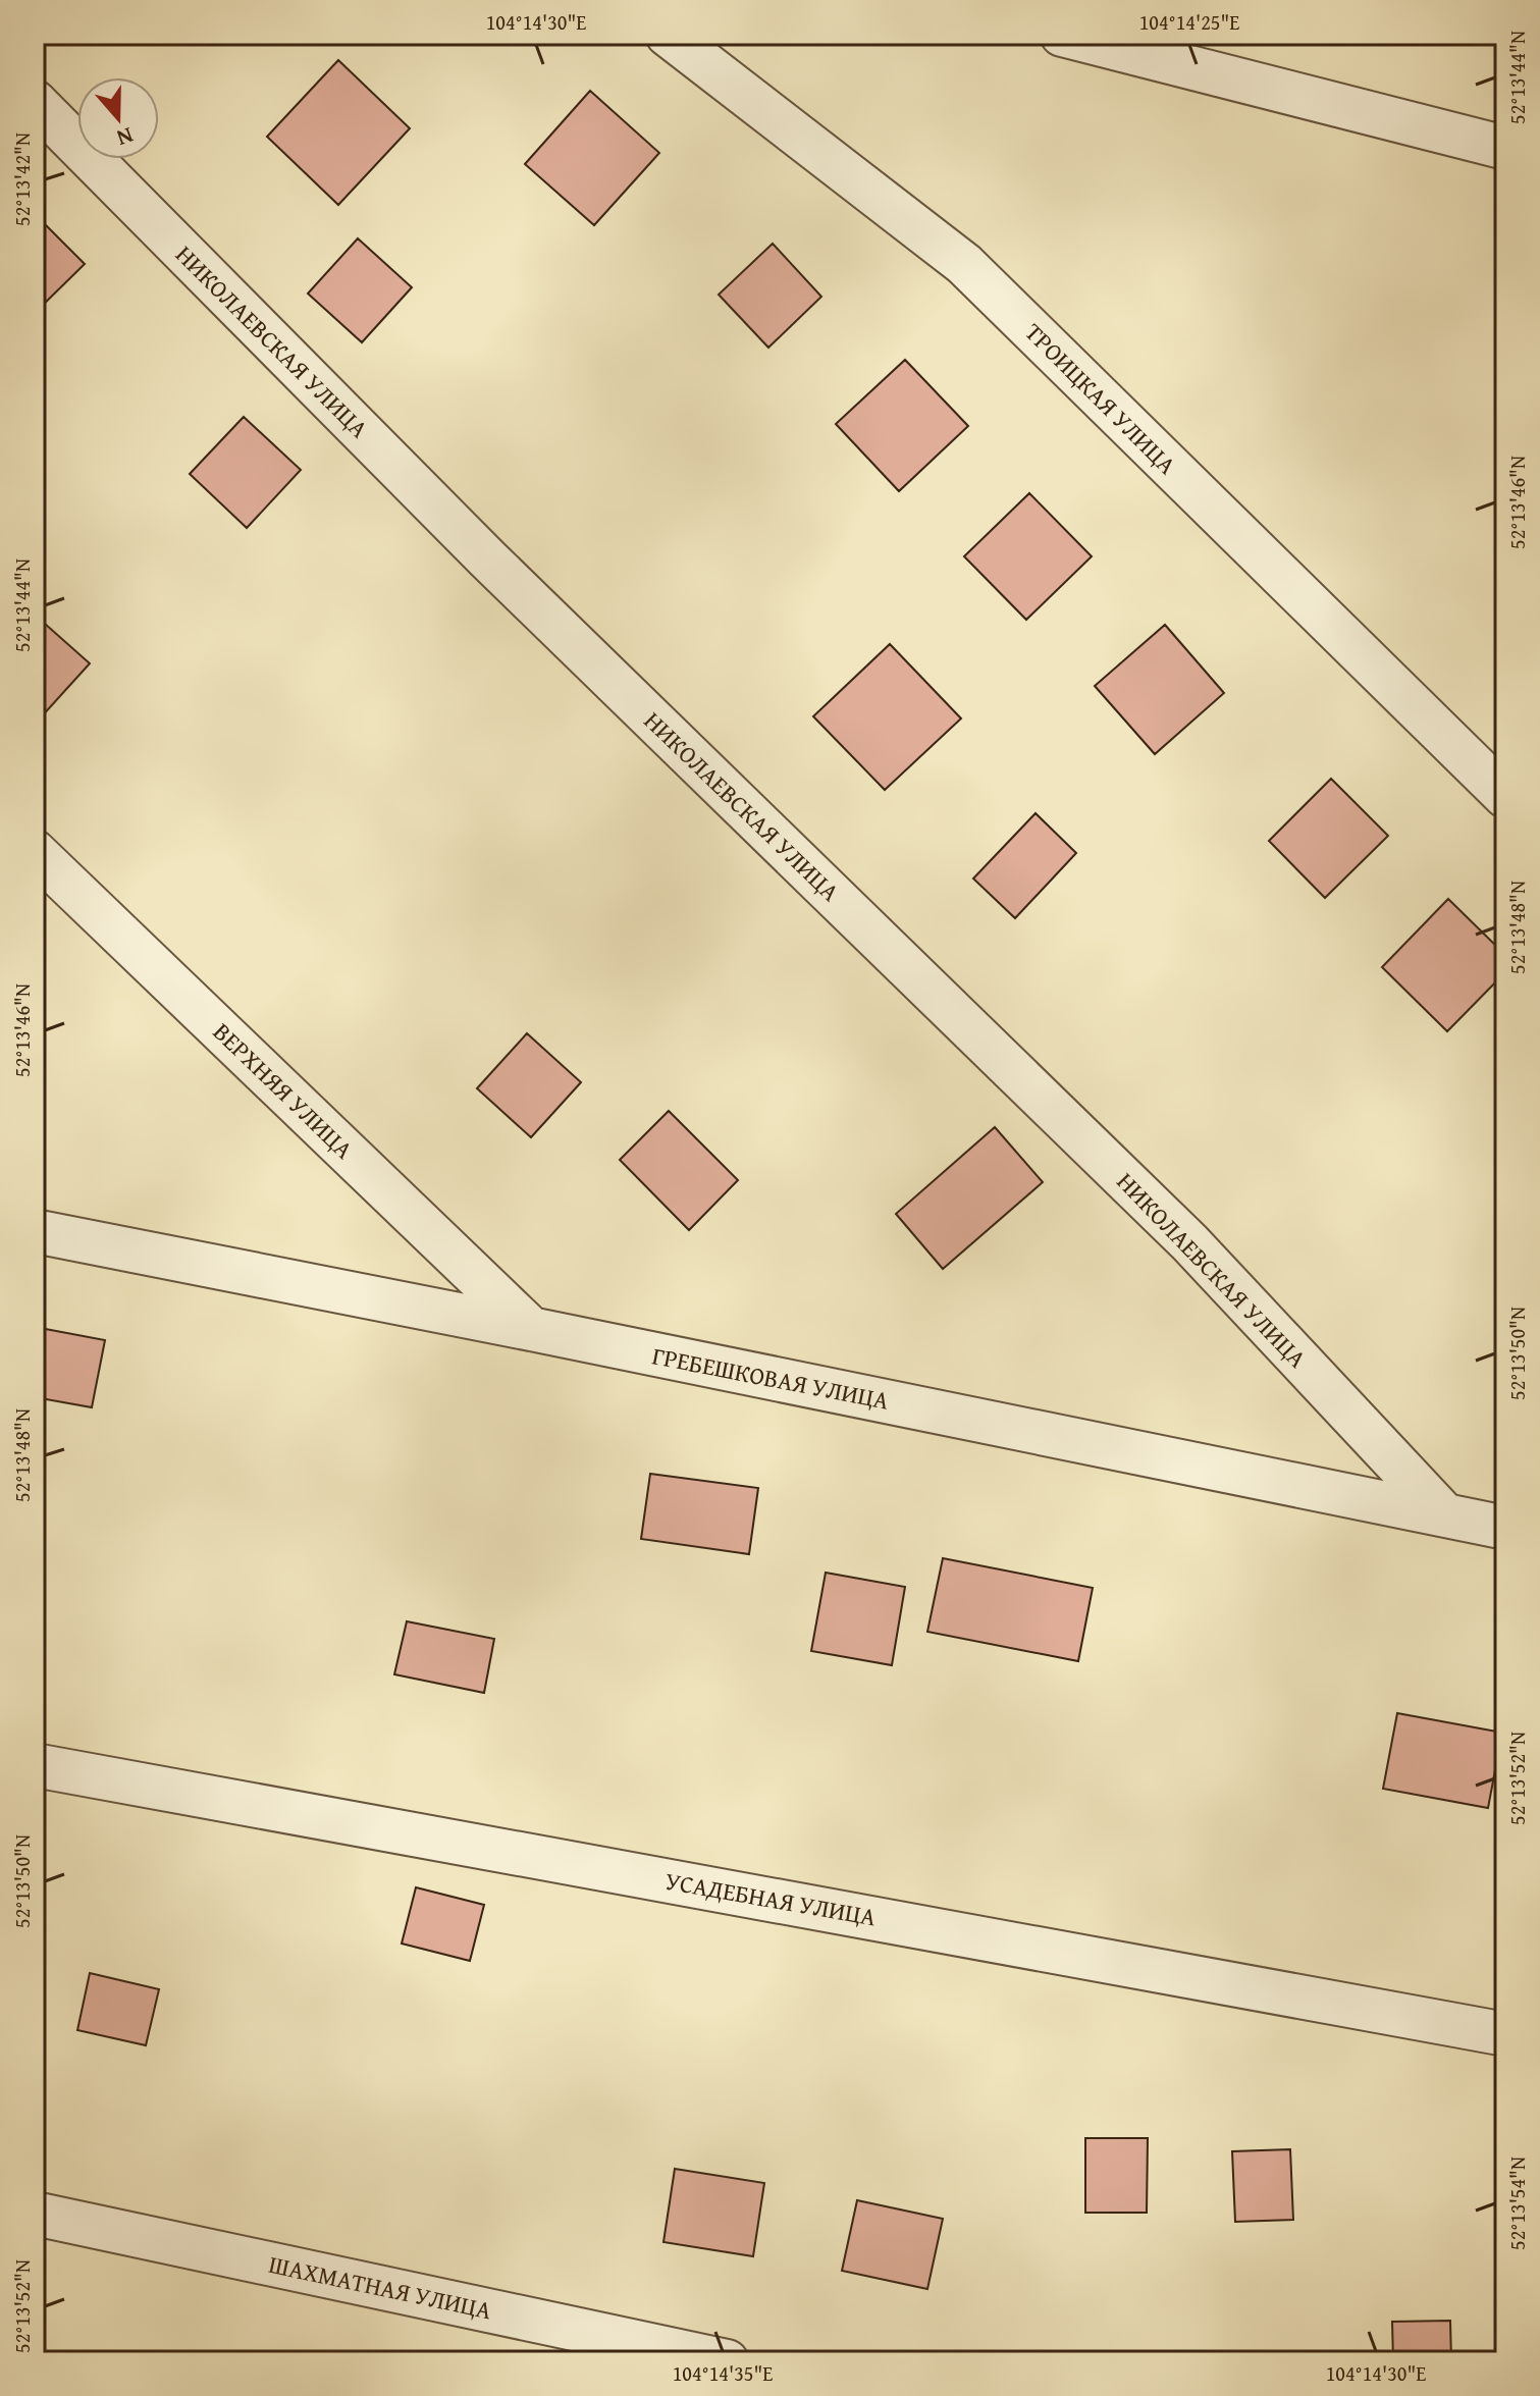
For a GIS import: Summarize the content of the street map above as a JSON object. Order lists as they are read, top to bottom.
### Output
{
  "streets": {
    "street": [
      "НИКОЛАЕВСКАЯ УЛИЦА",
      "ТРОИЦКАЯ УЛИЦА",
      "ВЕРХНЯЯ УЛИЦА",
      "ГРЕБЕШКОВАЯ УЛИЦА",
      "УСАДЕБНАЯ УЛИЦА",
      "ШАХМАТНАЯ УЛИЦА"
    ]
  },
  "crossings": [
    ["НИКОЛАЕВСКАЯ УЛИЦА", "ГРЕБЕШКОВАЯ УЛИЦА"],
    ["ВЕРХНЯЯ УЛИЦА", "ГРЕБЕШКОВАЯ УЛИЦА"]
  ],
  "north": "bottom",
  "coordinates": [
    "104°14'30\"E",
    "104°14'25\"E",
    "52°13'44\"N",
    "52°13'42\"N",
    "52°13'46\"N",
    "52°13'48\"N",
    "52°13'50\"N",
    "52°13'52\"N",
    "52°13'54\"N",
    "104°14'35\"E"
  ]
}
